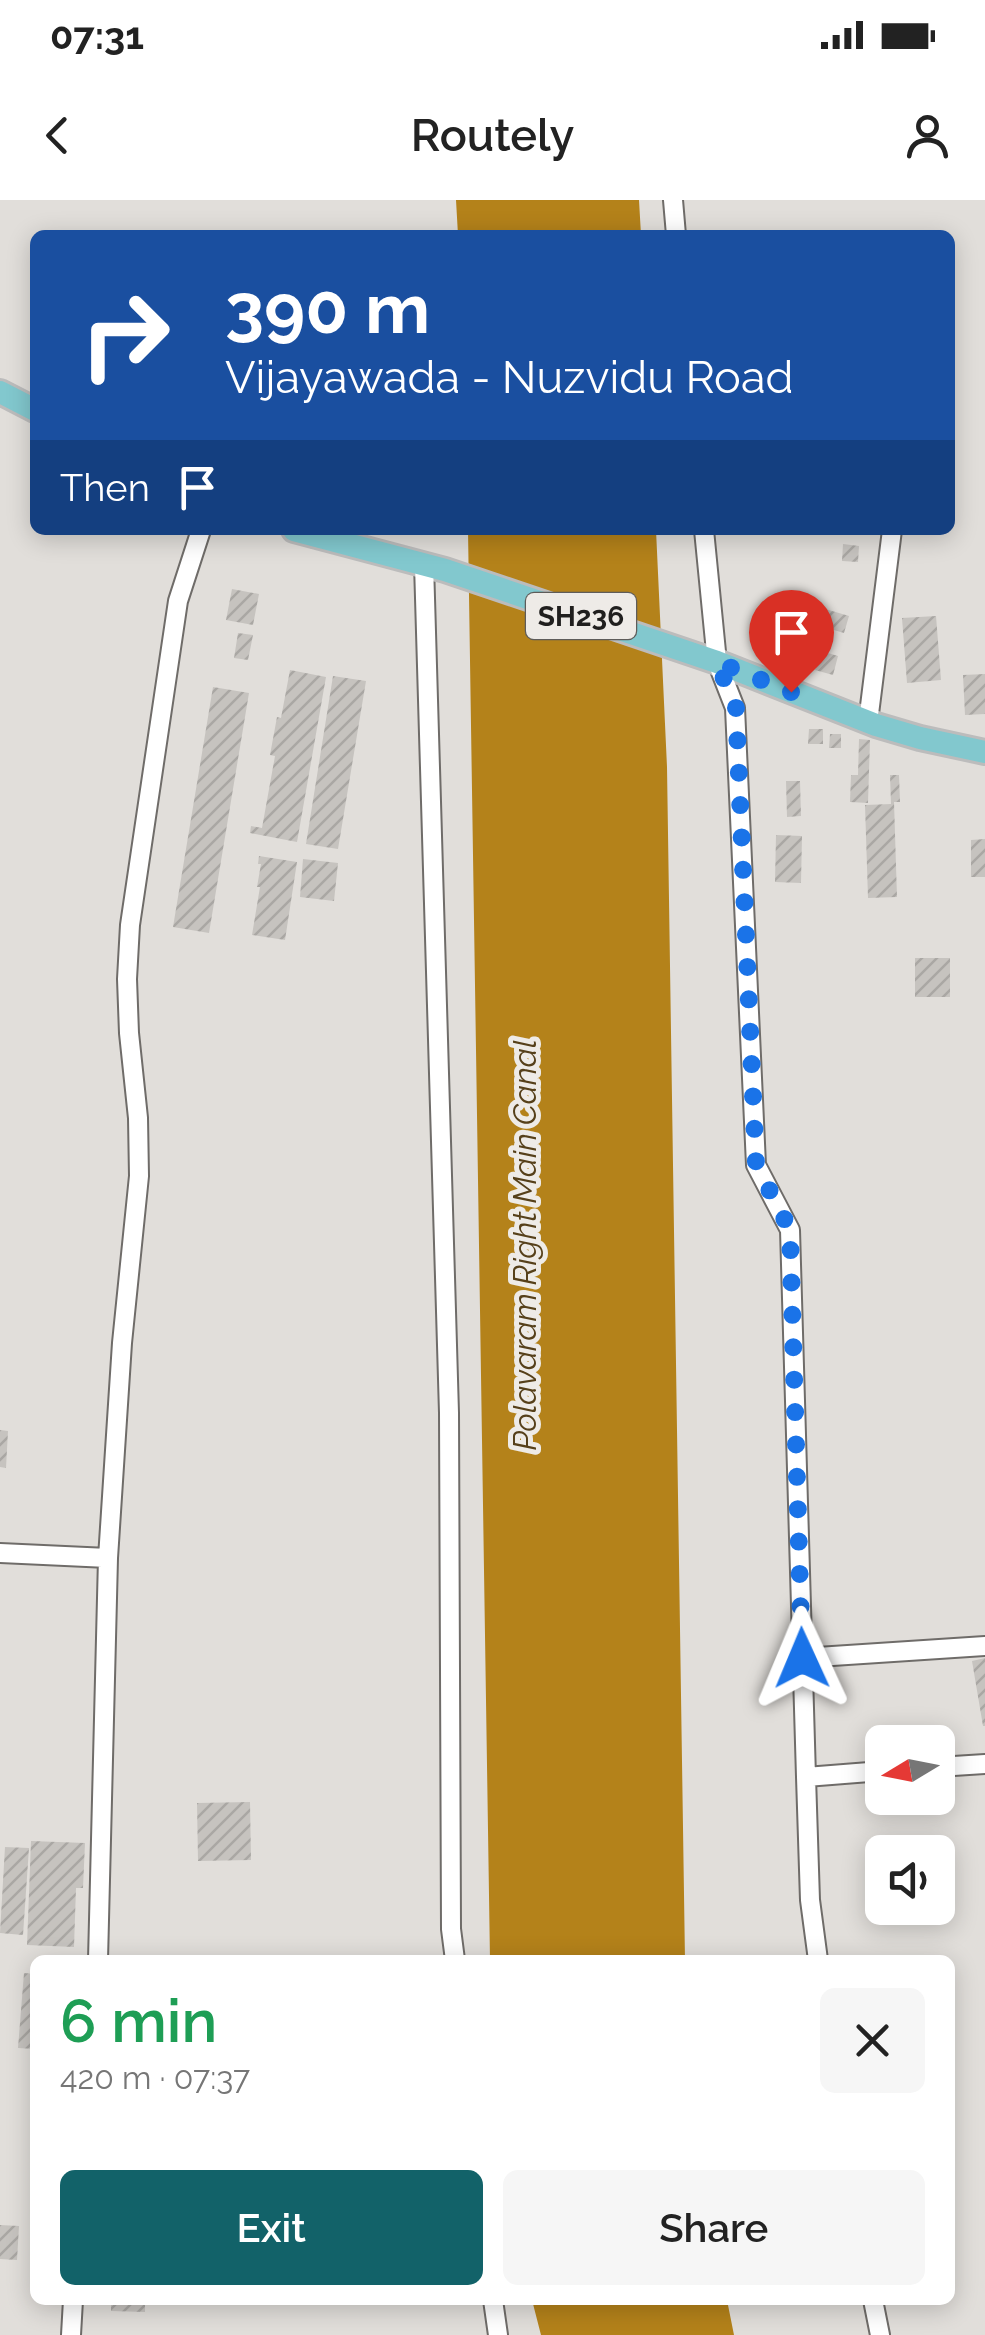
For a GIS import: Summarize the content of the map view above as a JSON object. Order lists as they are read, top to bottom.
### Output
{
  "streets": {
    "main road": ["SH236"]
  },
  "water": ["Polavaram Right Main Canal"],
  "north": "left",
  "page": {
    "status": "07:31",
    "header": "Routely",
    "turn": ["390 m", "Vijayawada - Nuzvidu Road"],
    "then": "Then",
    "heading": ["6 min", "420 m · 07:37"],
    "buttons": ["Exit", "Share"]
  }
}
